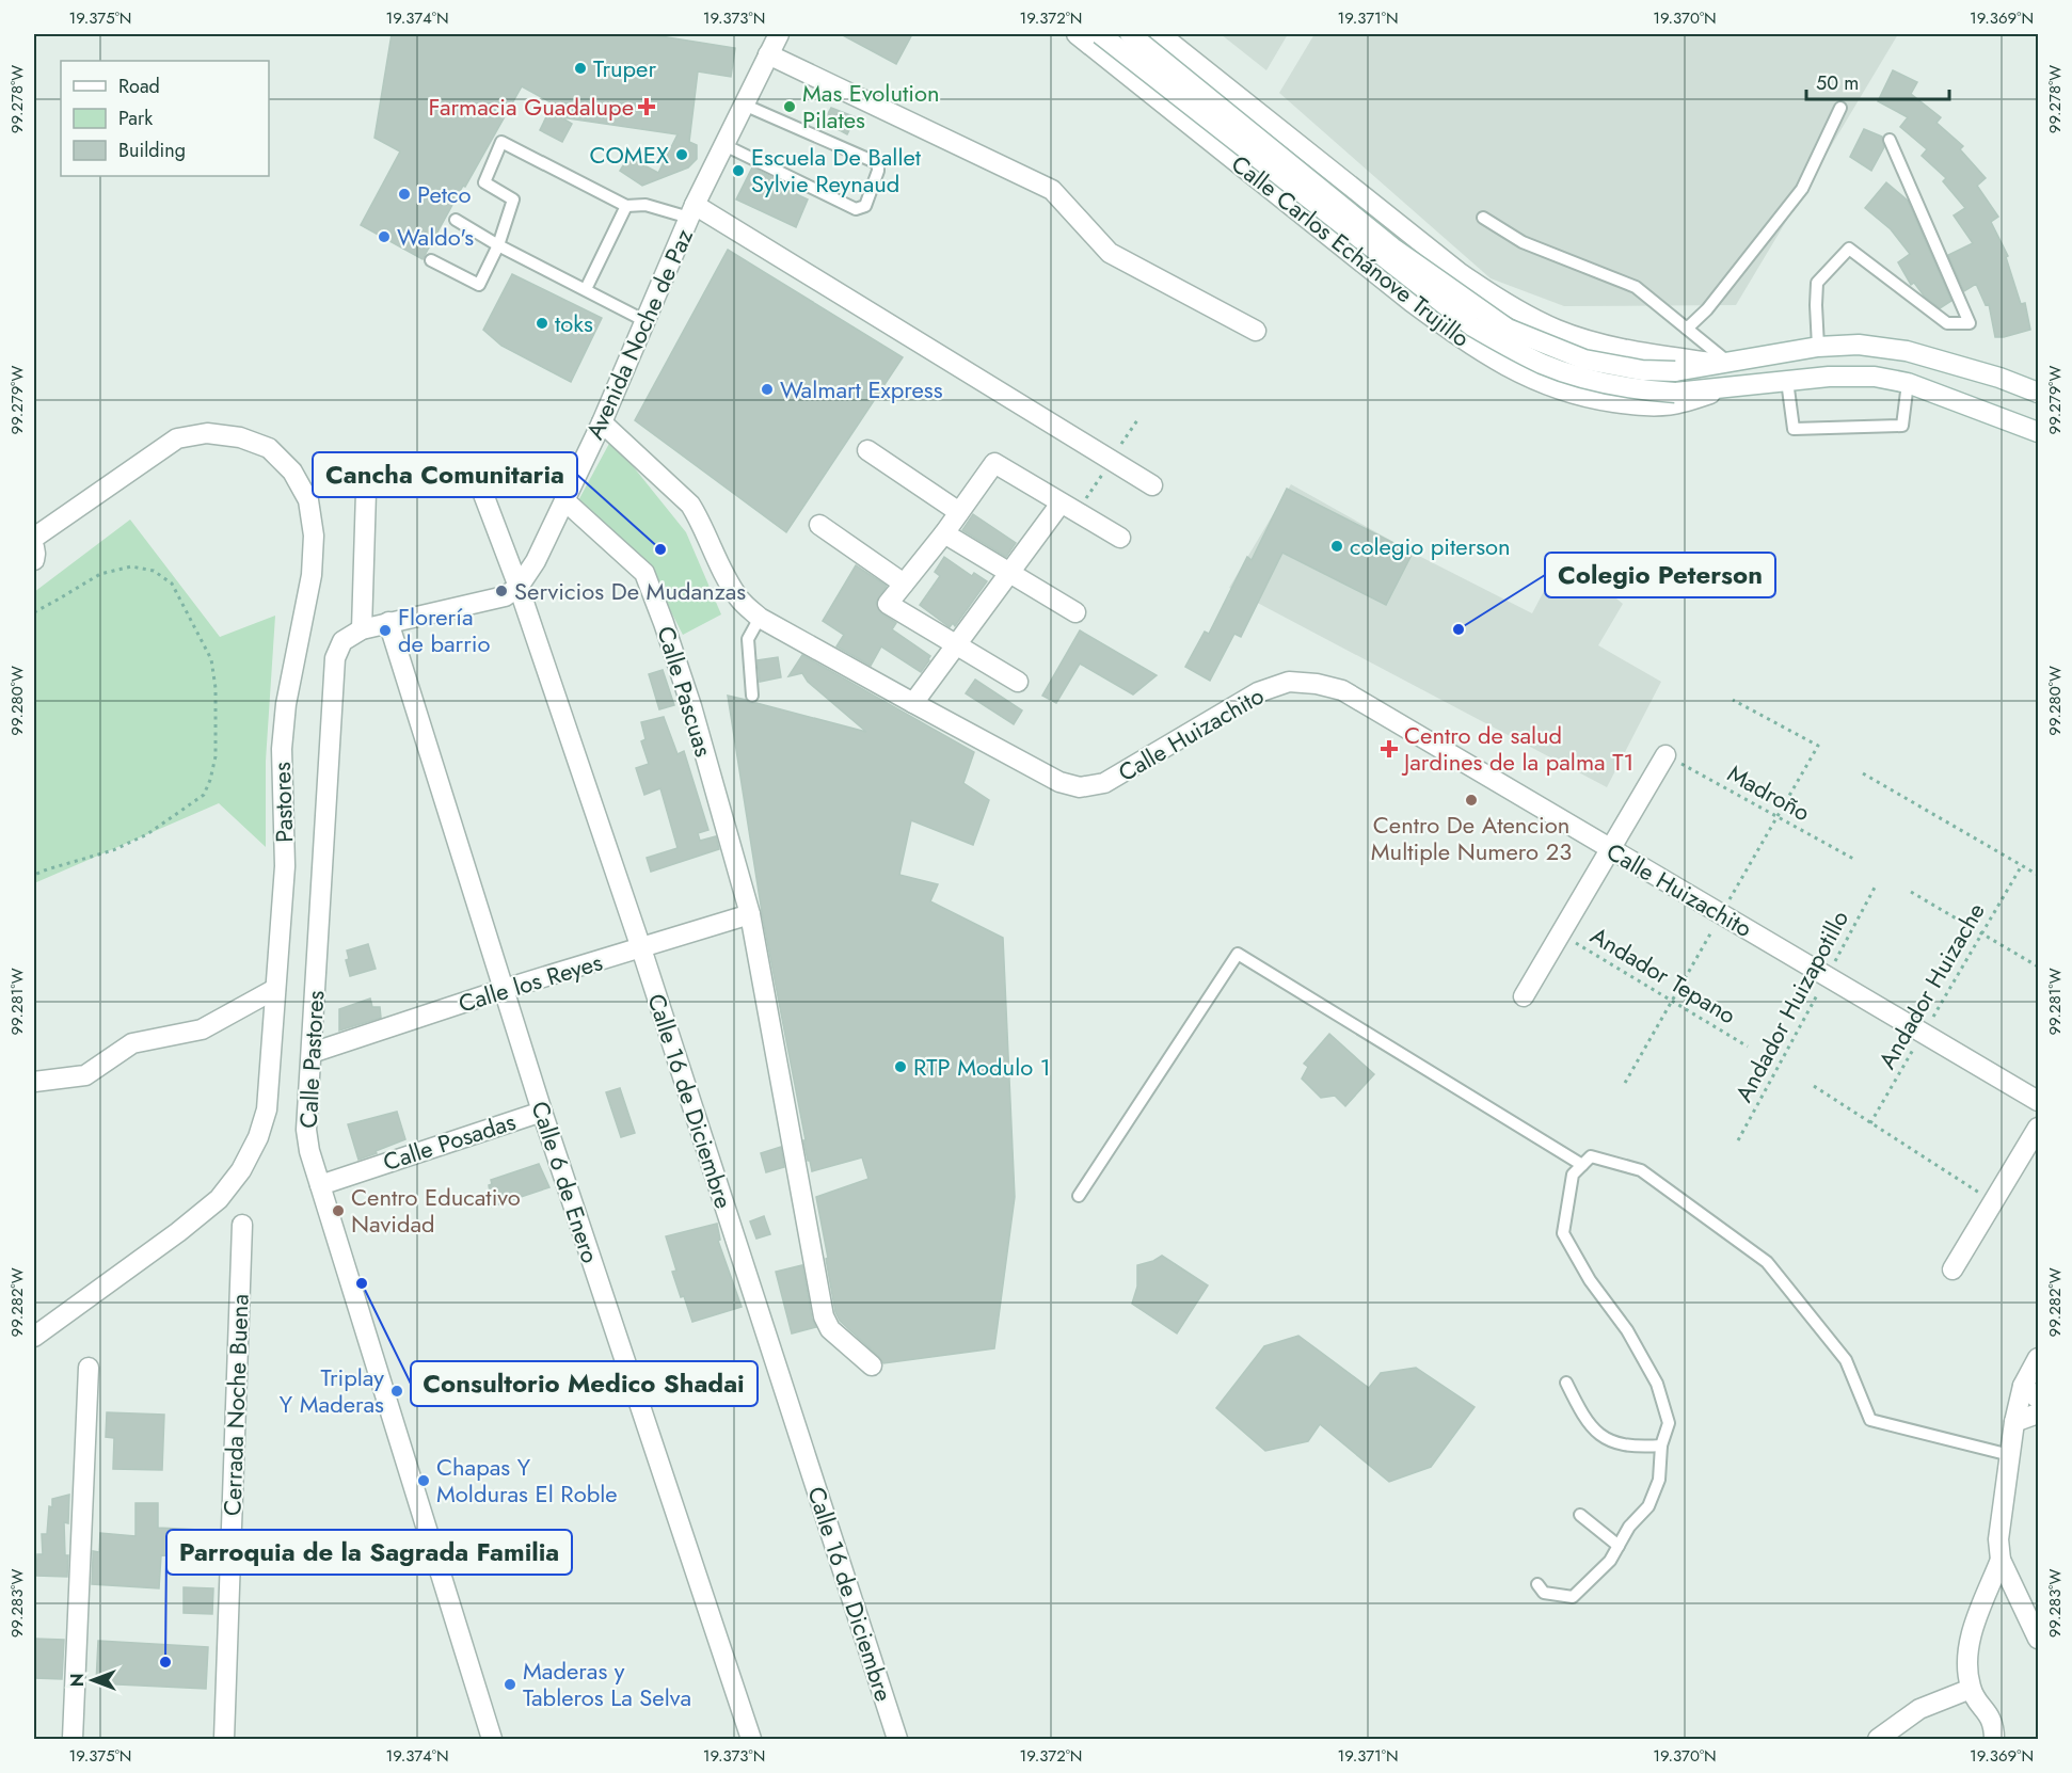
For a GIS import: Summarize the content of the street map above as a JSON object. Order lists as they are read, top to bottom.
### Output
{
  "streets": {
    "street": [
      "Calle Carlos Echánove Trujillo",
      "Avenida Noche de Paz",
      "Calle Pascuas",
      "Calle Huizachito",
      "Pastores",
      "Calle los Reyes",
      "Calle Pastores",
      "Calle 16 de Diciembre",
      "Calle Posadas",
      "Calle 6 de Enero",
      "Cerrada Noche Buena"
    ],
    "path": [
      "Madroño",
      "Andador Tepano",
      "Andador Huizache",
      "Andador Huizapotillo"
    ]
  },
  "crossings": [
    ["Avenida Noche de Paz", "Calle Pascuas"],
    ["Avenida Noche de Paz", "Calle Huizachito"],
    ["Avenida Noche de Paz", "Calle 16 de Diciembre"],
    ["Calle Pascuas", "Calle los Reyes"],
    ["Calle Huizachito", "Andador Huizache"],
    ["Calle Huizachito", "Andador Huizapotillo"],
    ["Calle los Reyes", "Calle Pastores"],
    ["Calle los Reyes", "Calle 16 de Diciembre"],
    ["Calle los Reyes", "Calle 6 de Enero"],
    ["Calle Pastores", "Calle Posadas"],
    ["Calle Posadas", "Calle 6 de Enero"]
  ],
  "places": {
    "other": [
      "Truper",
      "Mas Evolution Pilates",
      "COMEX",
      "Escuela De Ballet Sylvie Reynaud",
      "Petco",
      "Waldo's",
      "toks",
      "Walmart Express",
      "colegio piterson",
      "Cancha Comunitaria",
      "Servicios De Mudanzas",
      "Colegio Peterson",
      "Florería de barrio",
      "Centro De Atencion Multiple Numero 23",
      "RTP Modulo 1",
      "Centro Educativo Navidad",
      "Consultorio Medico Shadai",
      "Triplay Y Maderas",
      "Chapas Y Molduras El Roble",
      "Parroquia de la Sagrada Familia",
      "Maderas y Tableros La Selva"
    ],
    "health": ["Farmacia Guadalupe", "Centro de salud Jardines de la palma T1"]
  },
  "legend": ["Road", "Park", "Building"],
  "scale_bar": "50 m",
  "north": "left",
  "coordinates": [
    "19.375°N",
    "19.374°N",
    "19.373°N",
    "19.372°N",
    "19.371°N",
    "19.370°N",
    "19.369°N",
    "99.278°W",
    "99.279°W",
    "99.280°W",
    "99.281°W",
    "99.282°W",
    "99.283°W"
  ]
}
